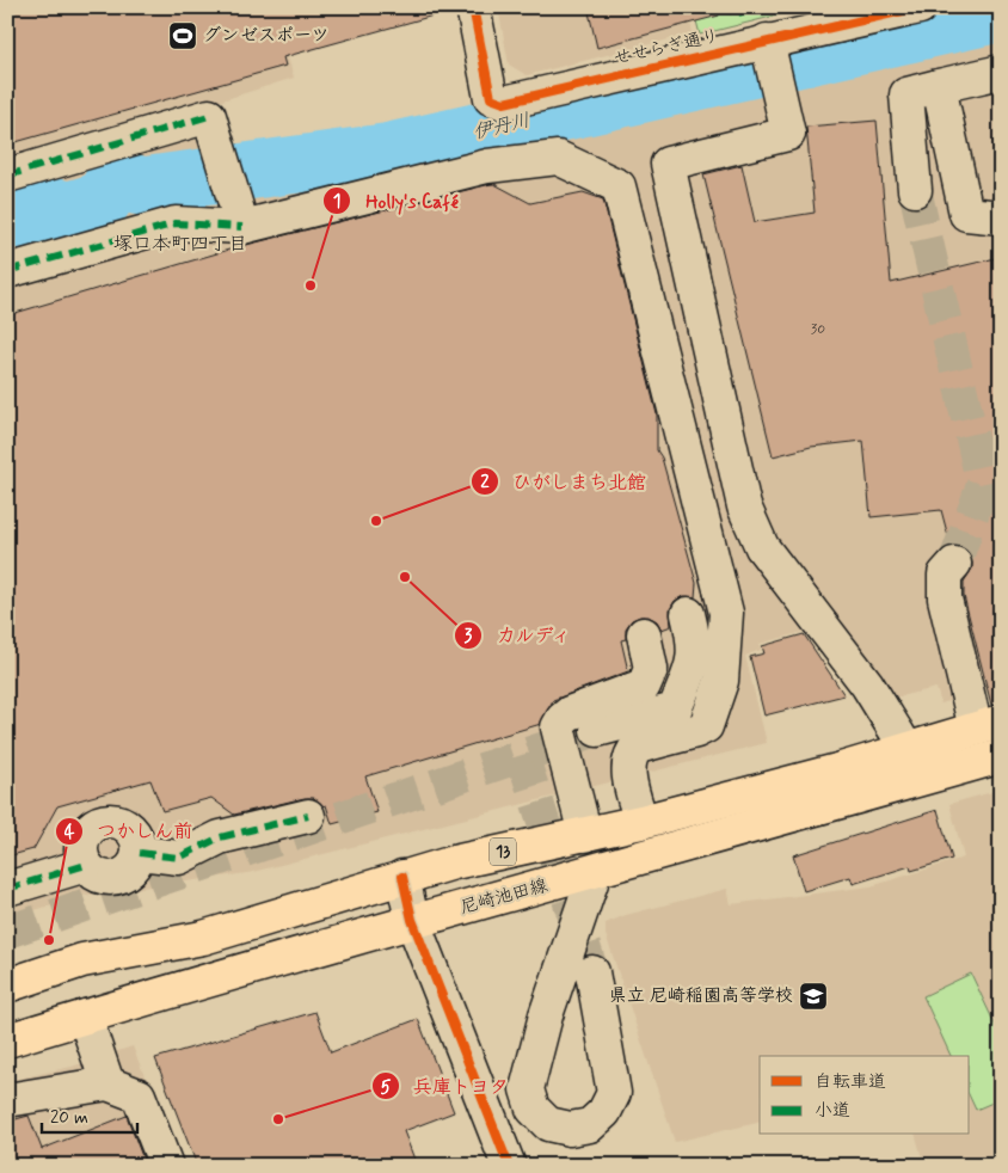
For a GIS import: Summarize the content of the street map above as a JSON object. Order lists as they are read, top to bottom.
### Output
{
  "streets": {
    "main road": ["13", "尼崎池田線"],
    "street": ["せせらぎ通り"]
  },
  "districts": ["塚口本町四丁目"],
  "water": ["伊丹川"],
  "places": {
    "sports": ["グンゼスポーツ"],
    "other": [
      "Holly's Café",
      "ひがしまち北館",
      "カルディ",
      "つかしん前",
      "兵庫トヨタ"
    ],
    "school or university": ["県立 尼崎稲園高等学校"]
  },
  "house_numbers": ["30"],
  "legend": ["自転車道", "小道"],
  "scale_bar": "20 m"
}
